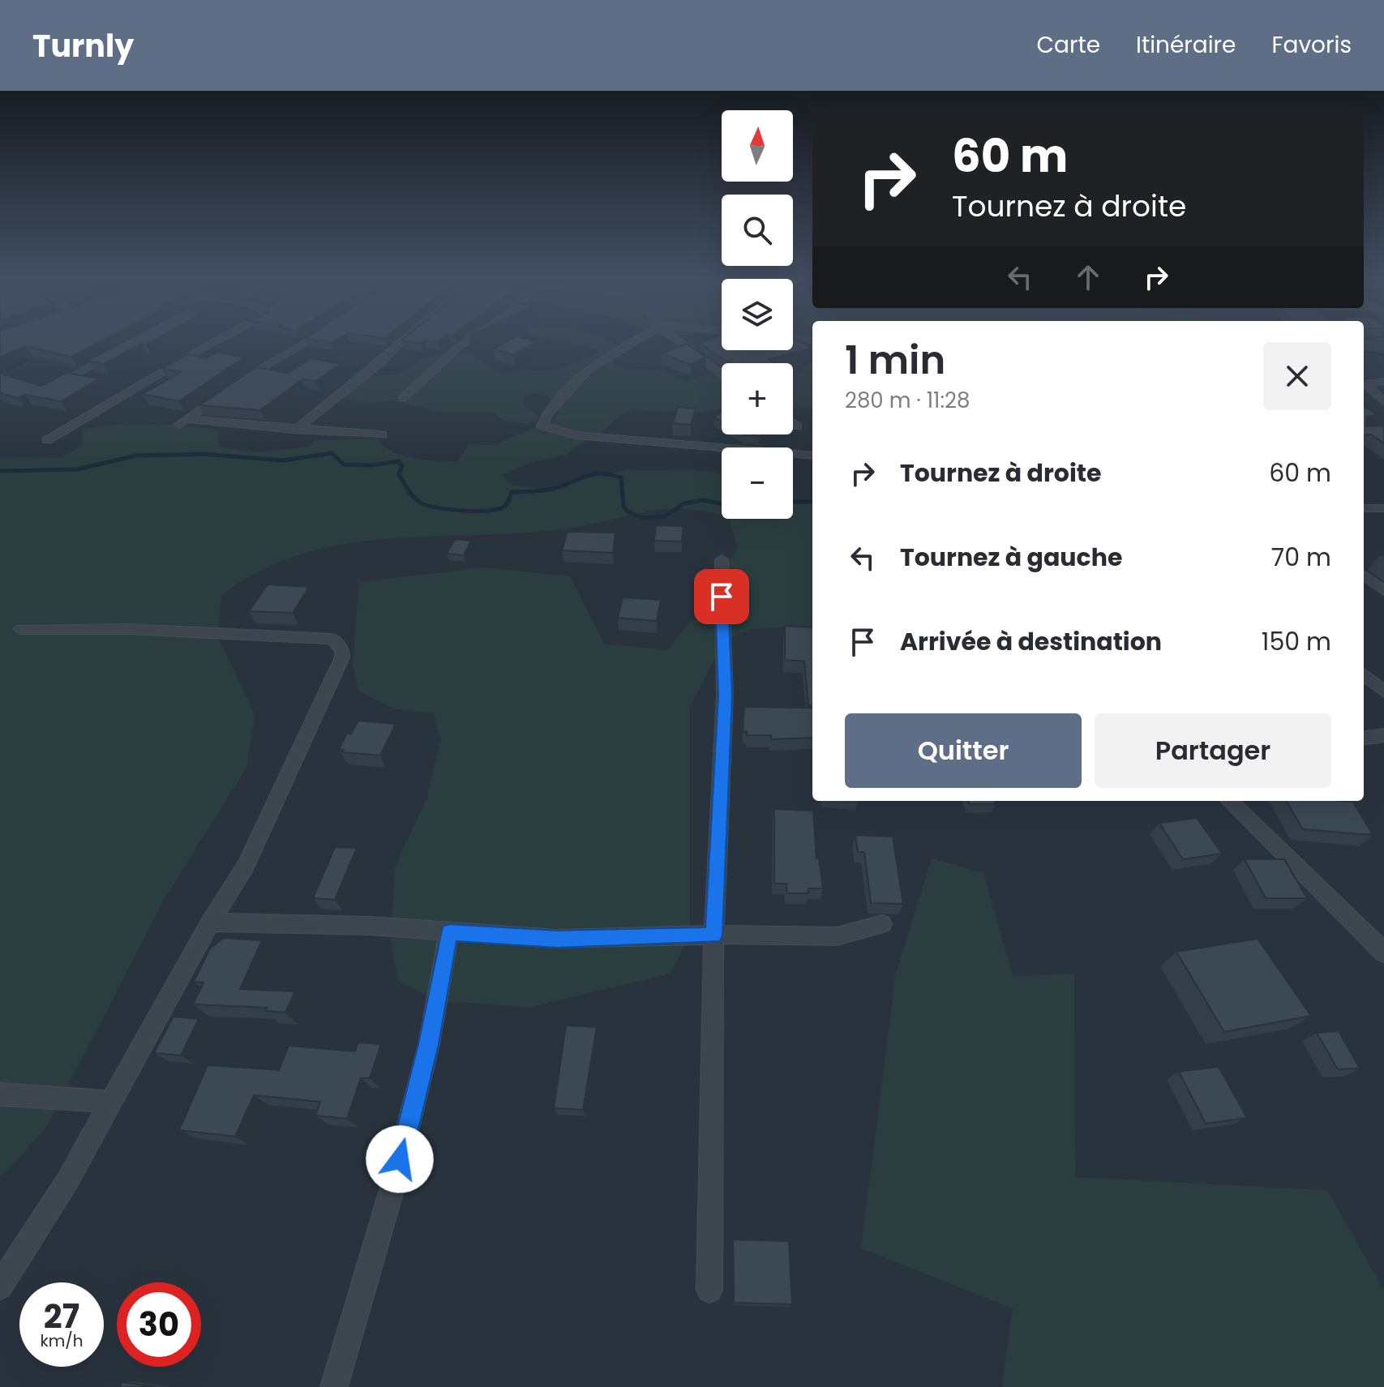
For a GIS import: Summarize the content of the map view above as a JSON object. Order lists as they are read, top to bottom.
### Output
{
  "north": "top",
  "page": {
    "header": "Turnly",
    "nav": ["Carte", "Itinéraire", "Favoris"],
    "map_buttons": ["+", "−"],
    "turn": ["60 m", "Tournez à droite"],
    "heading": ["1 min", "280 m · 11:28"],
    "list": [
      {
        "name": "Tournez à droite",
        "value": "60 m"
      },
      {
        "name": "Tournez à gauche",
        "value": "70 m"
      },
      {
        "name": "Arrivée à destination",
        "value": "150 m"
      }
    ],
    "buttons": ["Quitter", "Partager"],
    "speed": "27 km/h",
    "limit": "30"
  }
}
